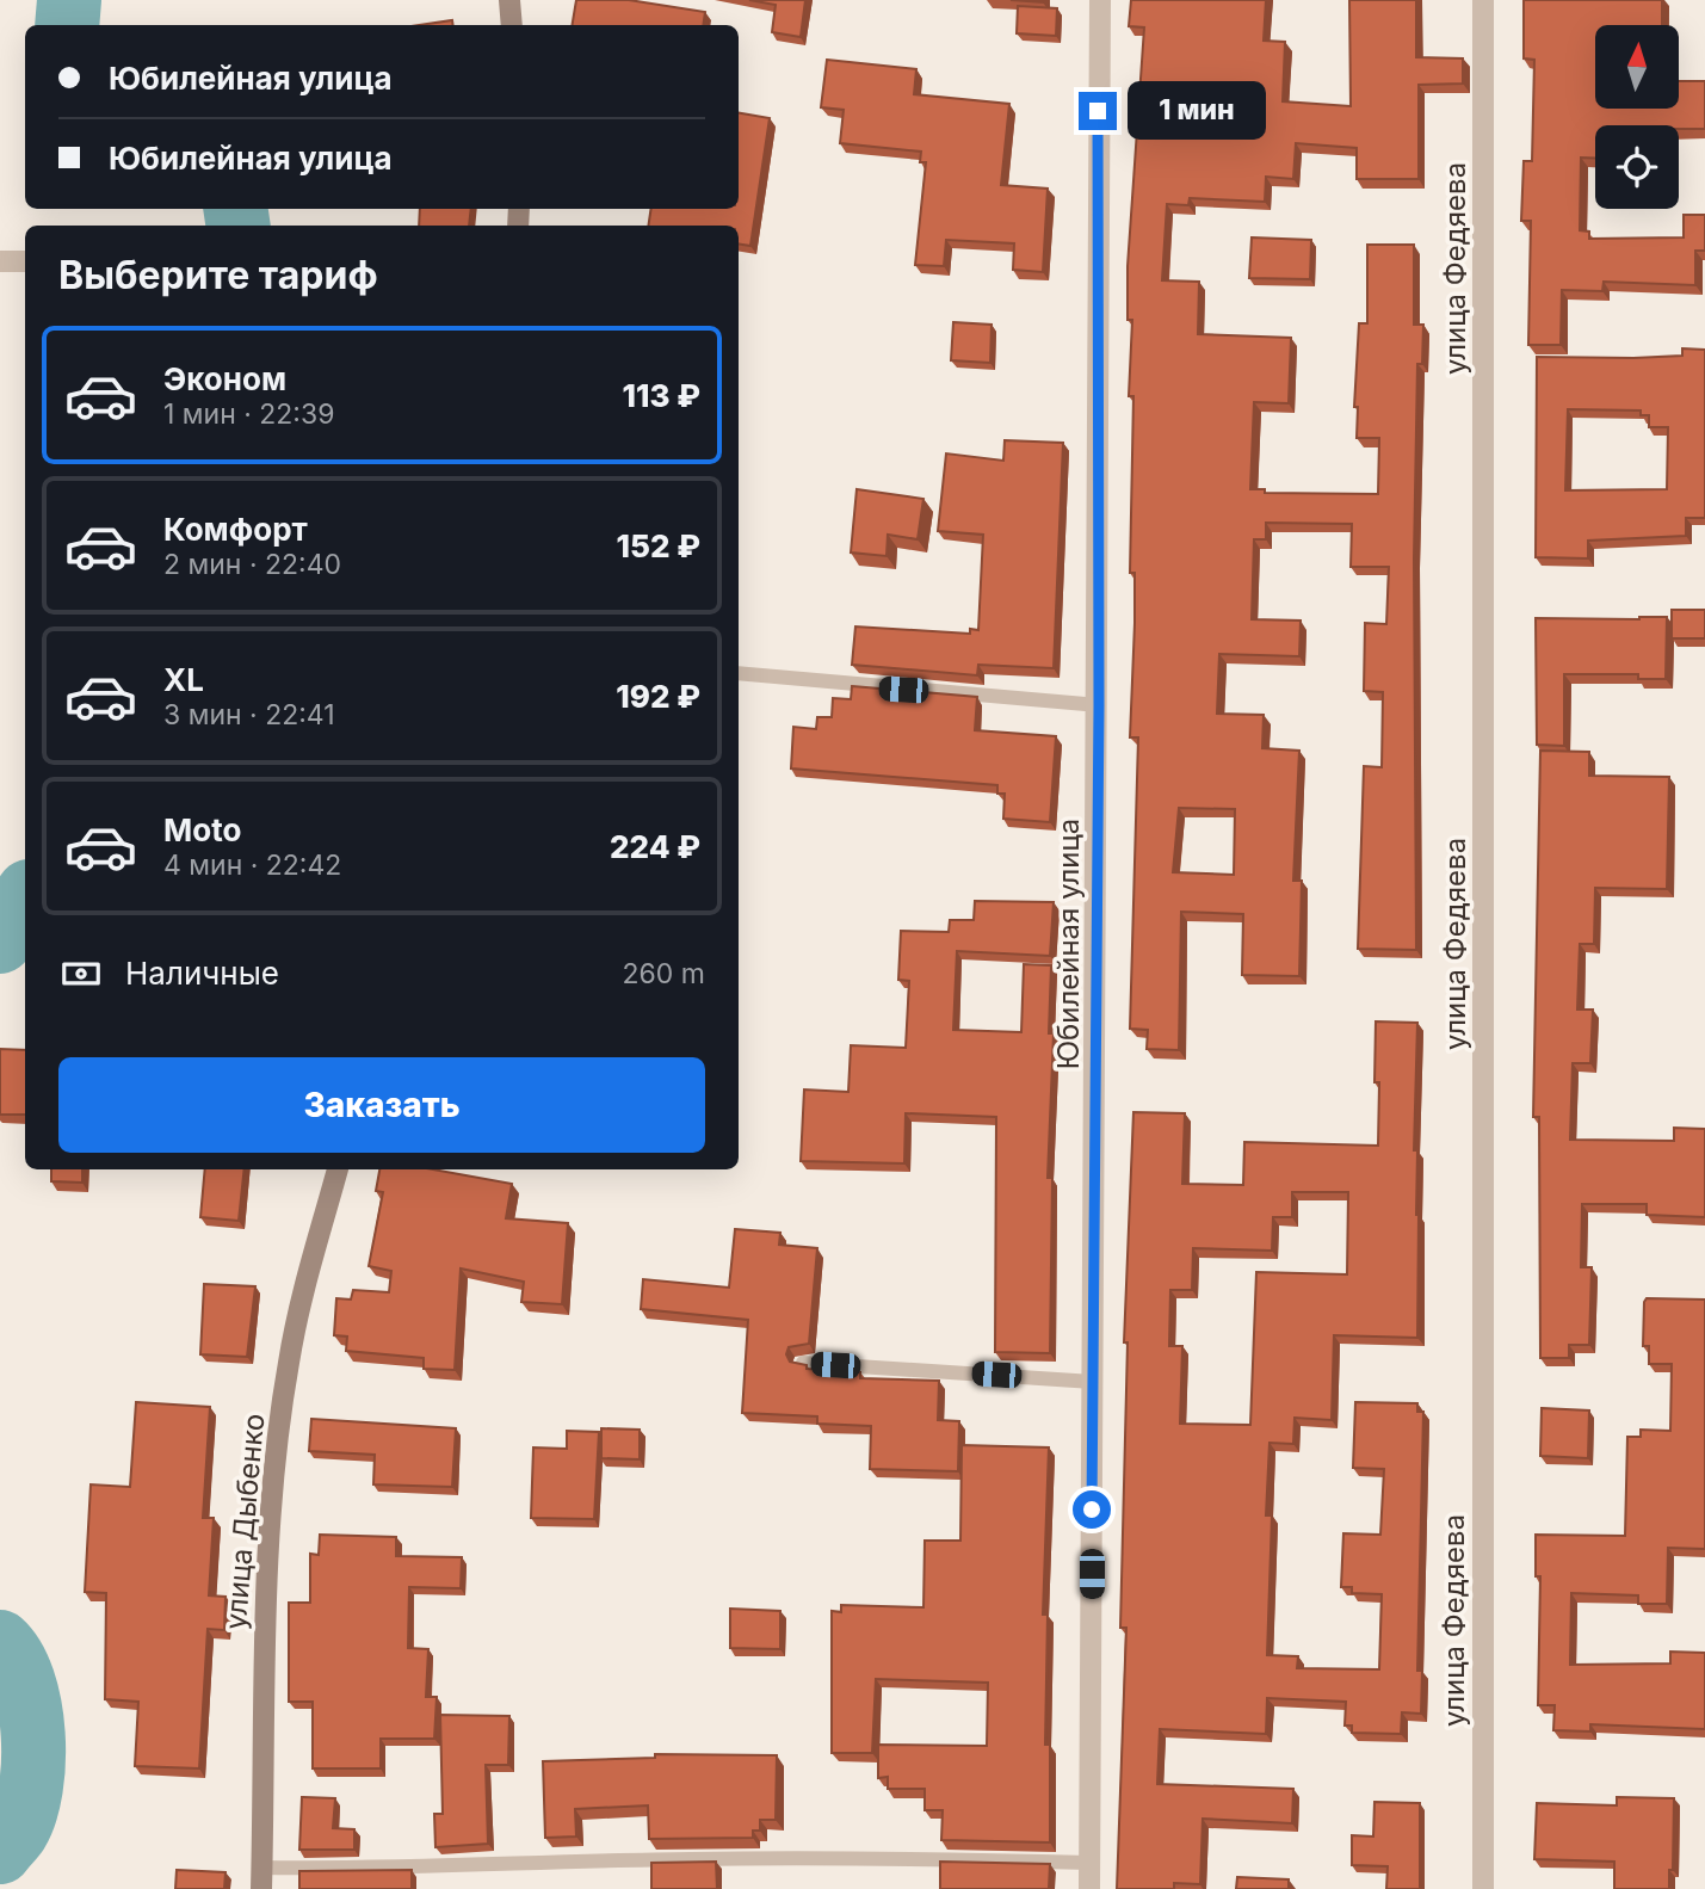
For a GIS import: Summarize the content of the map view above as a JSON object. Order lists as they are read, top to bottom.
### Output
{
  "streets": {
    "main road": ["улица Дыбенко"],
    "street": ["улица Федяева", "Юбилейная улица"]
  },
  "north": "top",
  "page": {
    "banner": ["Юбилейная улица", "Юбилейная улица"],
    "bubble": "1 мин",
    "heading": "Выберите тариф",
    "list": [
      {
        "name": "Эконом",
        "note": "1 мин · 22:39",
        "value": "113 ₽"
      },
      {
        "name": "Комфорт",
        "note": "2 мин · 22:40",
        "value": "152 ₽"
      },
      {
        "name": "XL",
        "note": "3 мин · 22:41",
        "value": "192 ₽"
      },
      {
        "name": "Moto",
        "note": "4 мин · 22:42",
        "value": "224 ₽"
      }
    ],
    "pay": ["Наличные", "260 m"],
    "buttons": "Заказать"
  }
}
